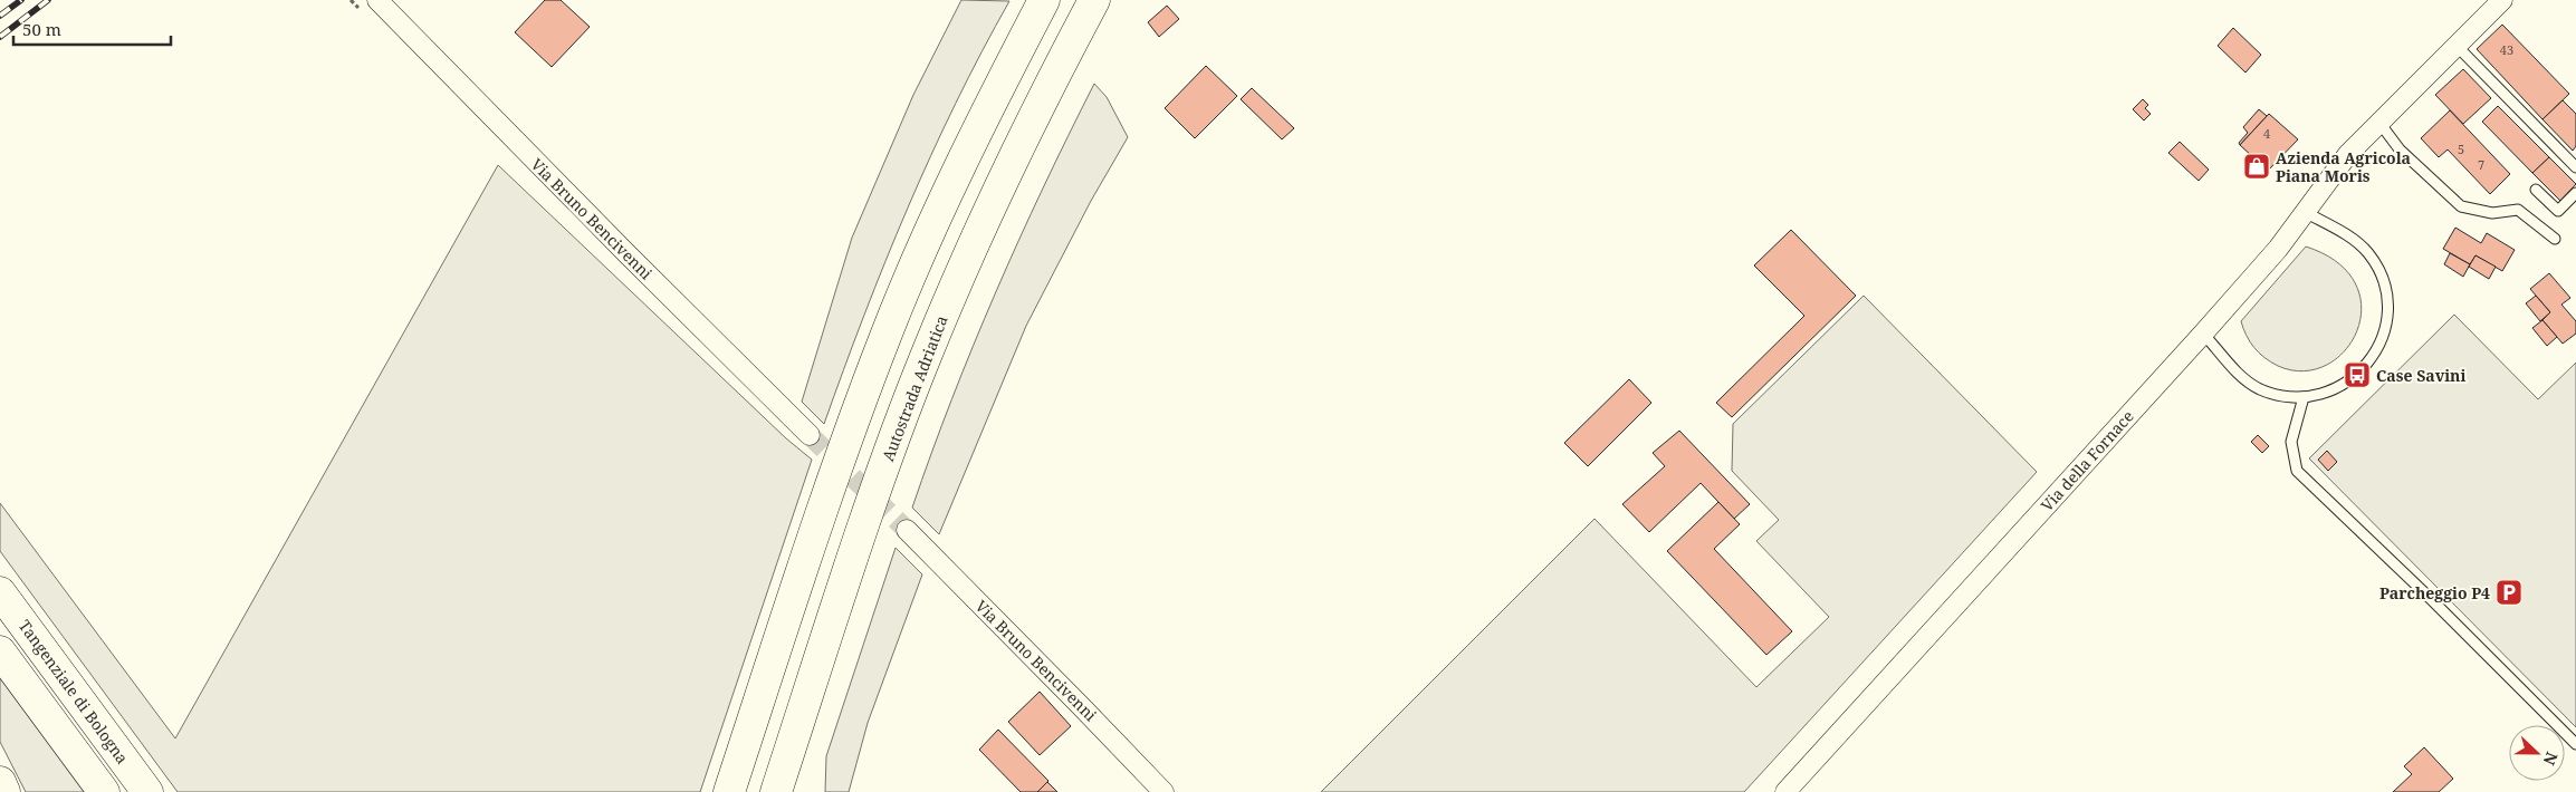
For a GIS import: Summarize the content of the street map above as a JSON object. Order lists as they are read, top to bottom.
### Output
{
  "streets": {
    "highway": ["Autostrada Adriatica", "Tangenziale di Bologna"],
    "street": ["Via Bruno Bencivenni", "Via della Fornace"]
  },
  "places": {
    "shop": ["Azienda Agricola Piana Moris"],
    "bus stop": ["Case Savini"],
    "parking": ["Parcheggio P4"]
  },
  "house_numbers": [
    "43",
    "4",
    "5",
    "7"
  ],
  "scale_bar": "50 m",
  "north": "right"
}
